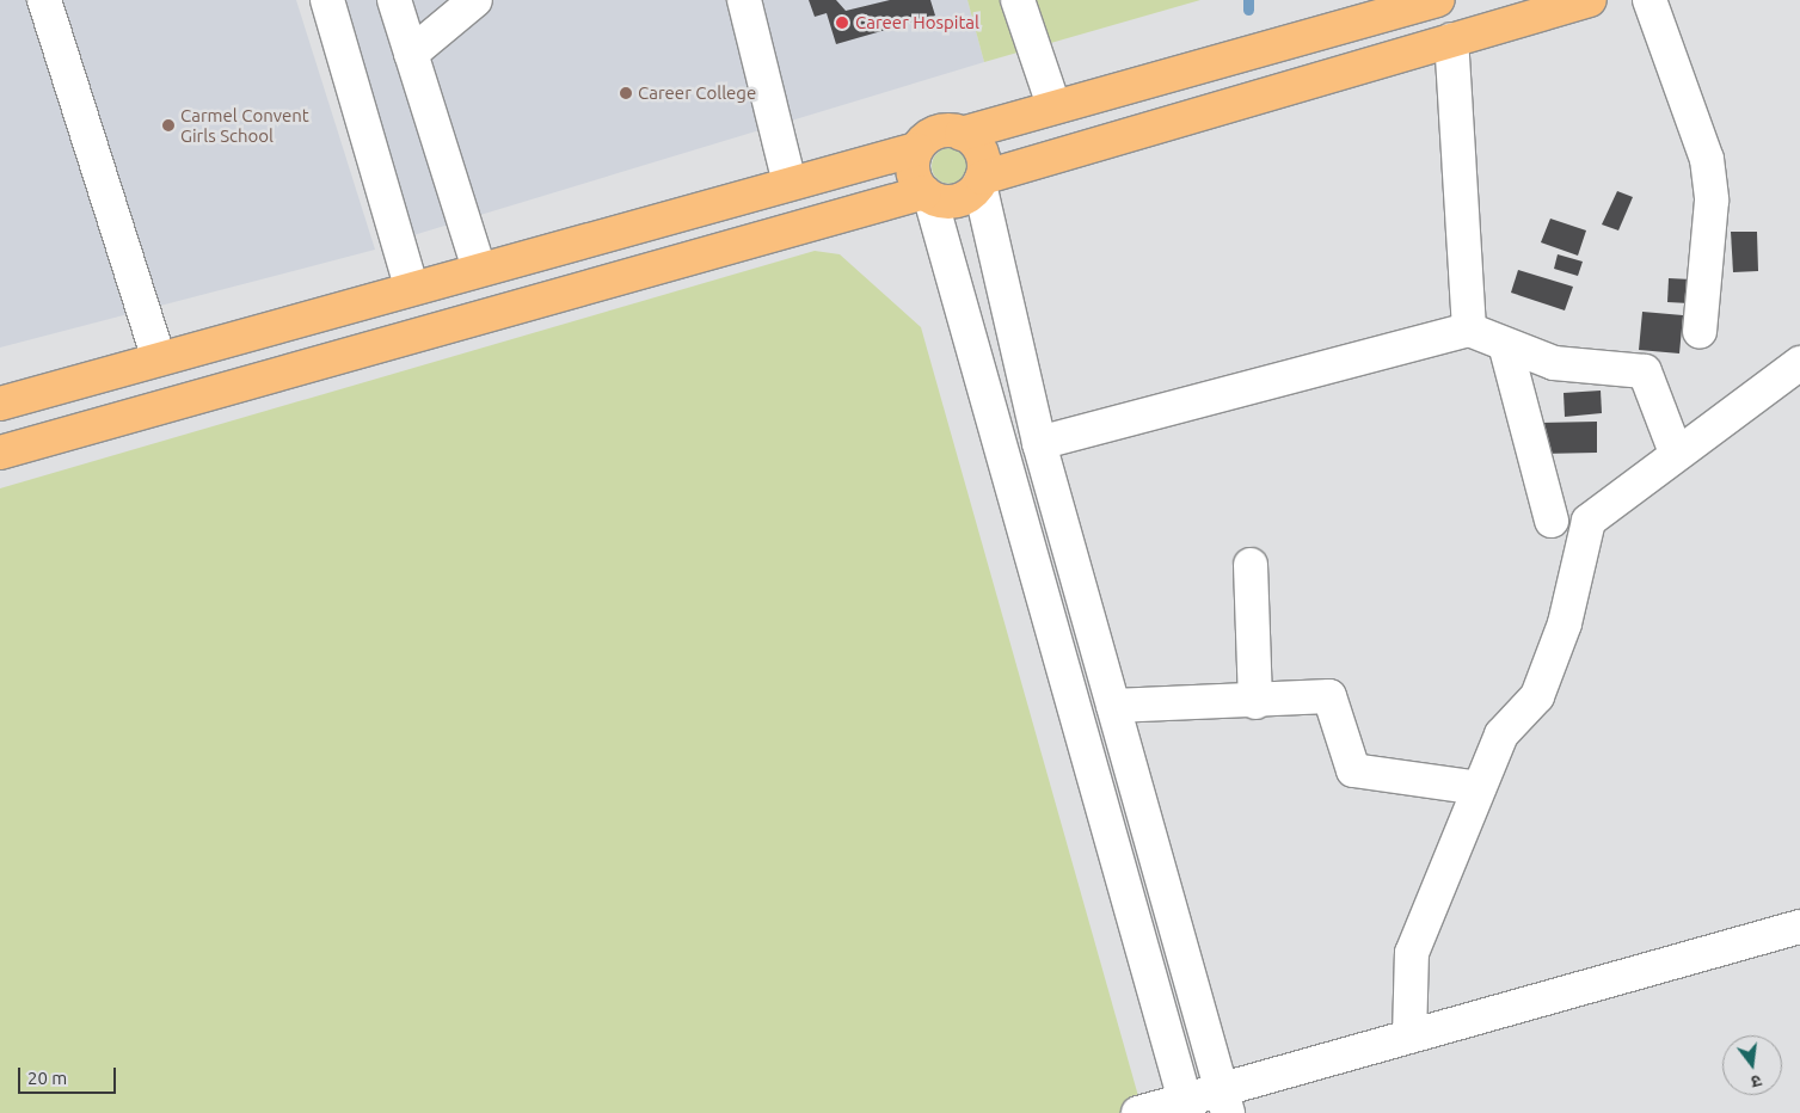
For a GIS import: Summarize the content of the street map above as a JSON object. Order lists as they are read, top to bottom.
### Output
{
  "places": ["Career Hospital", "Career College", "Carmel Convent Girls School"],
  "scale_bar": "20 m",
  "north": "bottom"
}
